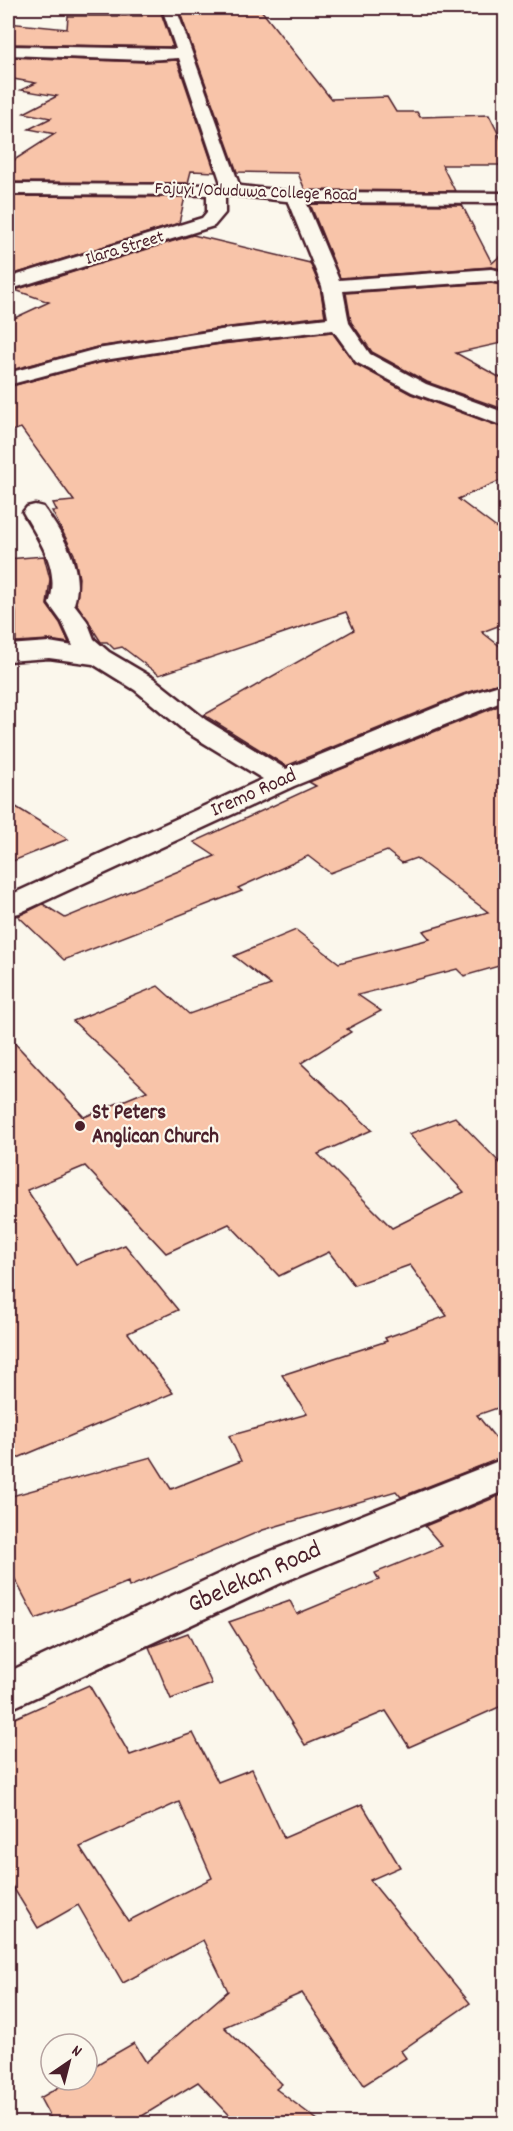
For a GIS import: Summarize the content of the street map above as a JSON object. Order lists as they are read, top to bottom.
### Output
{
  "streets": {
    "street": [
      "Fajuyi /Oduduwa College Road",
      "Ilara Street",
      "Iremo Road",
      "Gbelekan Road"
    ]
  },
  "crossings": [
    ["Fajuyi /Oduduwa College Road", "Ilara Street"]
  ],
  "places": ["St Peters Anglican Church"],
  "north": "top right"
}
